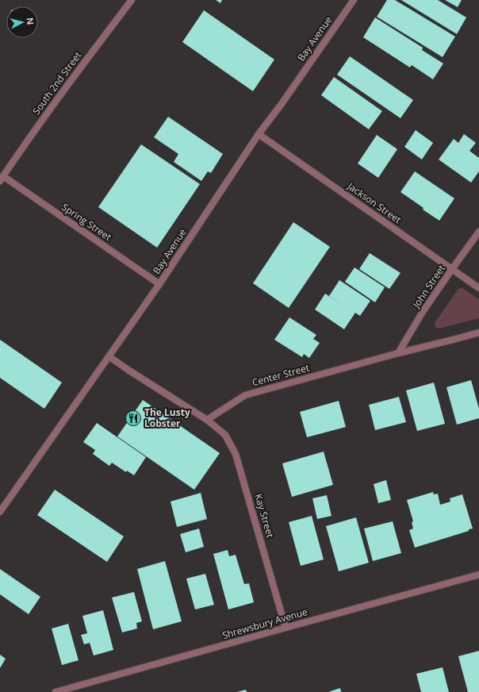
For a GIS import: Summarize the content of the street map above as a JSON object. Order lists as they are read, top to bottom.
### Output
{
  "streets": {
    "street": [
      "Bay Avenue",
      "South 2nd Street",
      "Jackson Street",
      "Spring Street",
      "John Street",
      "Center Street",
      "Kay Street",
      "Shrewsbury Avenue"
    ]
  },
  "crossings": [
    ["Bay Avenue", "Jackson Street"],
    ["Bay Avenue", "Spring Street"],
    ["South 2nd Street", "Spring Street"],
    ["Jackson Street", "John Street"],
    ["John Street", "Center Street"],
    ["Center Street", "Kay Street"],
    ["Kay Street", "Shrewsbury Avenue"]
  ],
  "places": {
    "restaurant": ["The Lusty Lobster"]
  },
  "north": "right"
}
